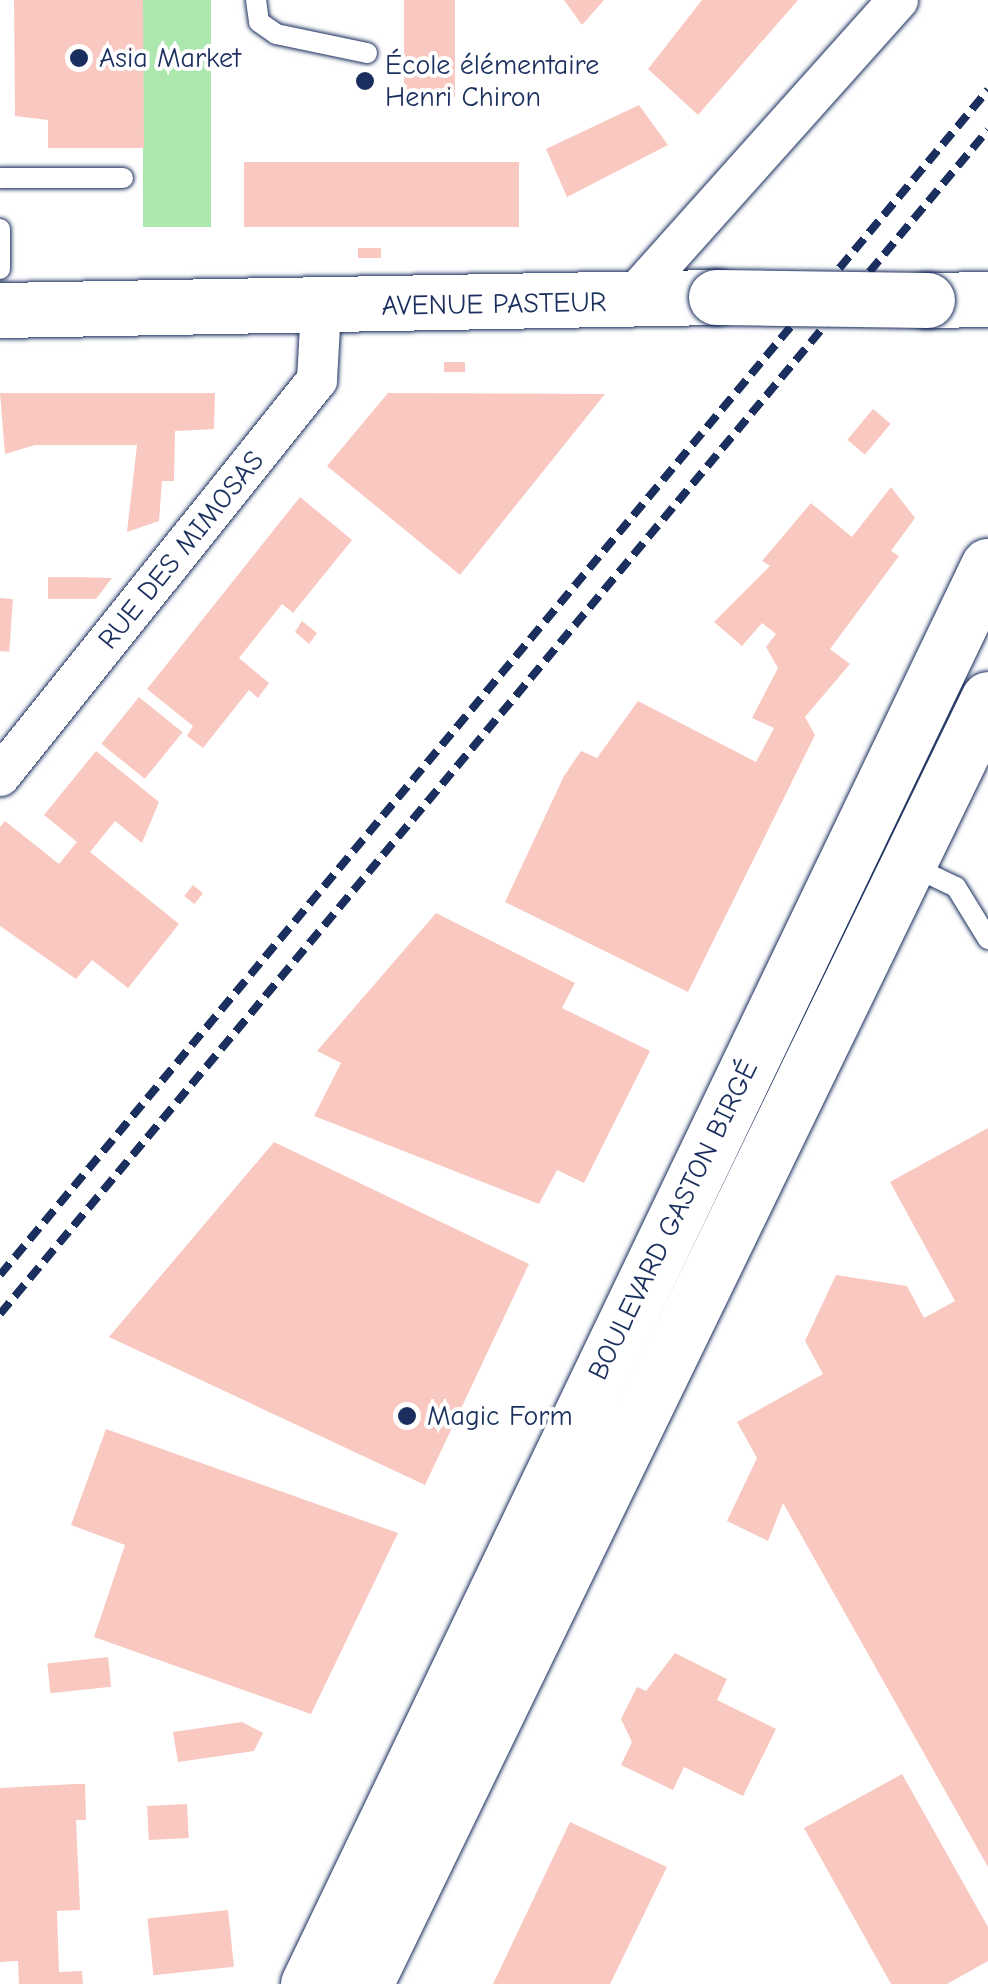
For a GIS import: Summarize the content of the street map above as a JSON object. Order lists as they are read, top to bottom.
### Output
{
  "streets": {
    "main road": ["AVENUE PASTEUR", "BOULEVARD GASTON BIRGÉ"],
    "street": ["RUE DES MIMOSAS"]
  },
  "crossings": [
    ["AVENUE PASTEUR", "RUE DES MIMOSAS"]
  ],
  "places": ["Asia Market", "École élémentaire Henri Chiron", "Magic Form"]
}
